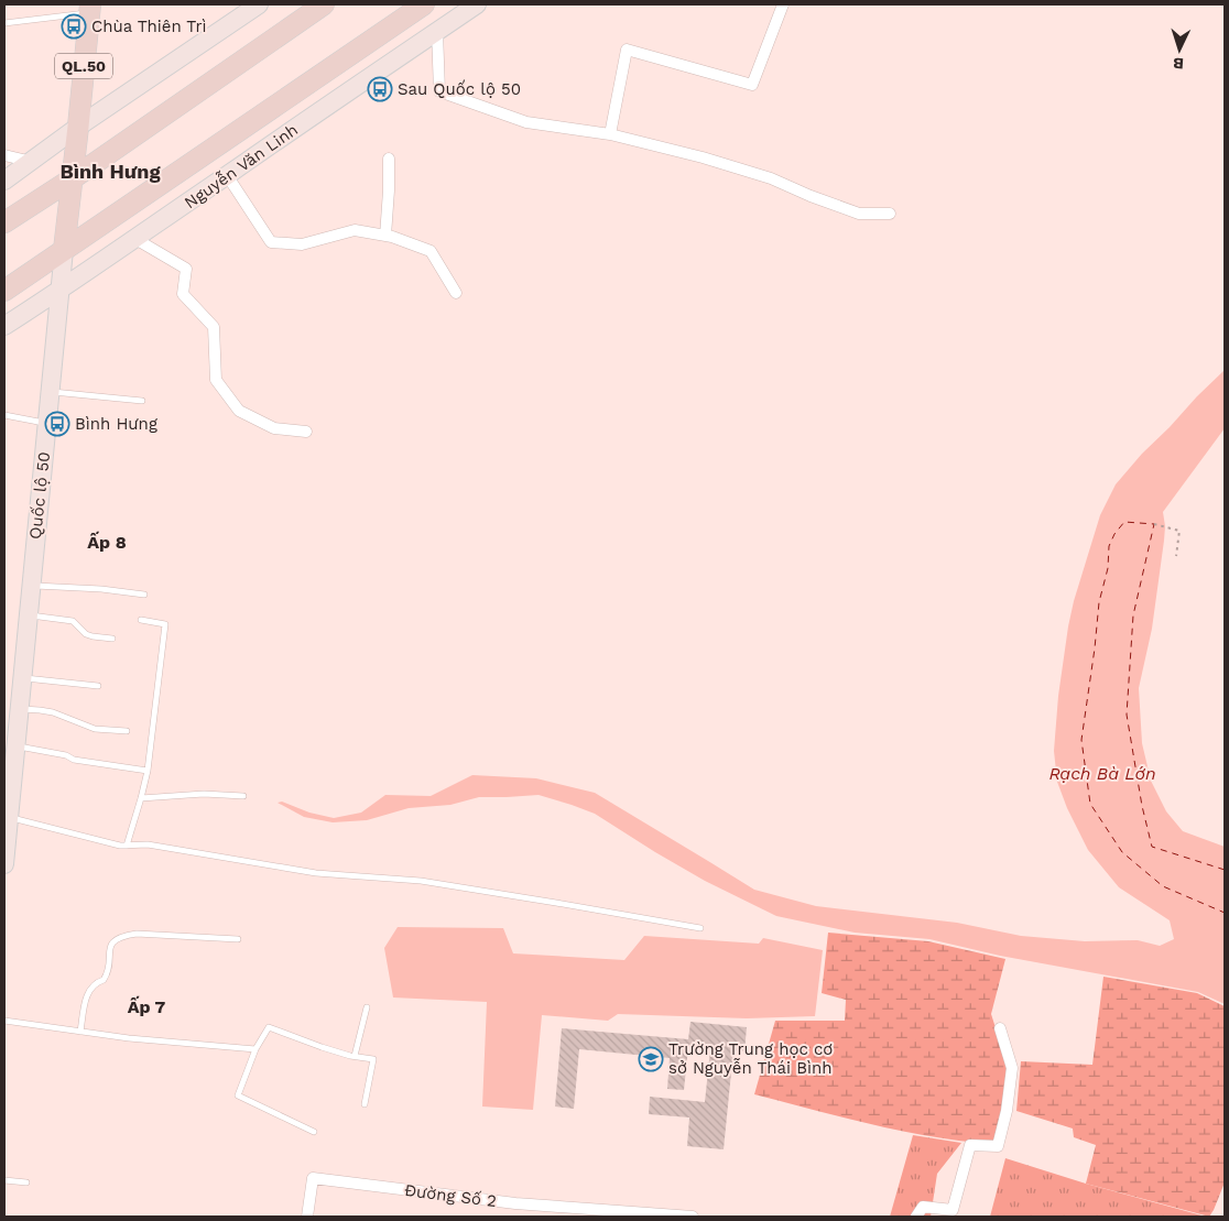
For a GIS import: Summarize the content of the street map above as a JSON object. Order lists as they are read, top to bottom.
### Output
{
  "streets": {
    "highway": ["QL.50", "Nguyễn Văn Linh", "Quốc lộ 50"],
    "street": ["Đường Số 2"]
  },
  "crossings": [
    ["QL.50", "Quốc lộ 50"],
    ["Nguyễn Văn Linh", "Quốc lộ 50"]
  ],
  "districts": ["Bình Hưng", "Ấp 8", "Ấp 7"],
  "water": ["Rạch Bà Lớn"],
  "places": {
    "bus stop": ["Chùa Thiên Trì", "Sau Quốc lộ 50", "Bình Hưng"],
    "school or university": ["Trường Trung học cơ sở Nguyễn Thái Bình"]
  },
  "north": "bottom"
}
